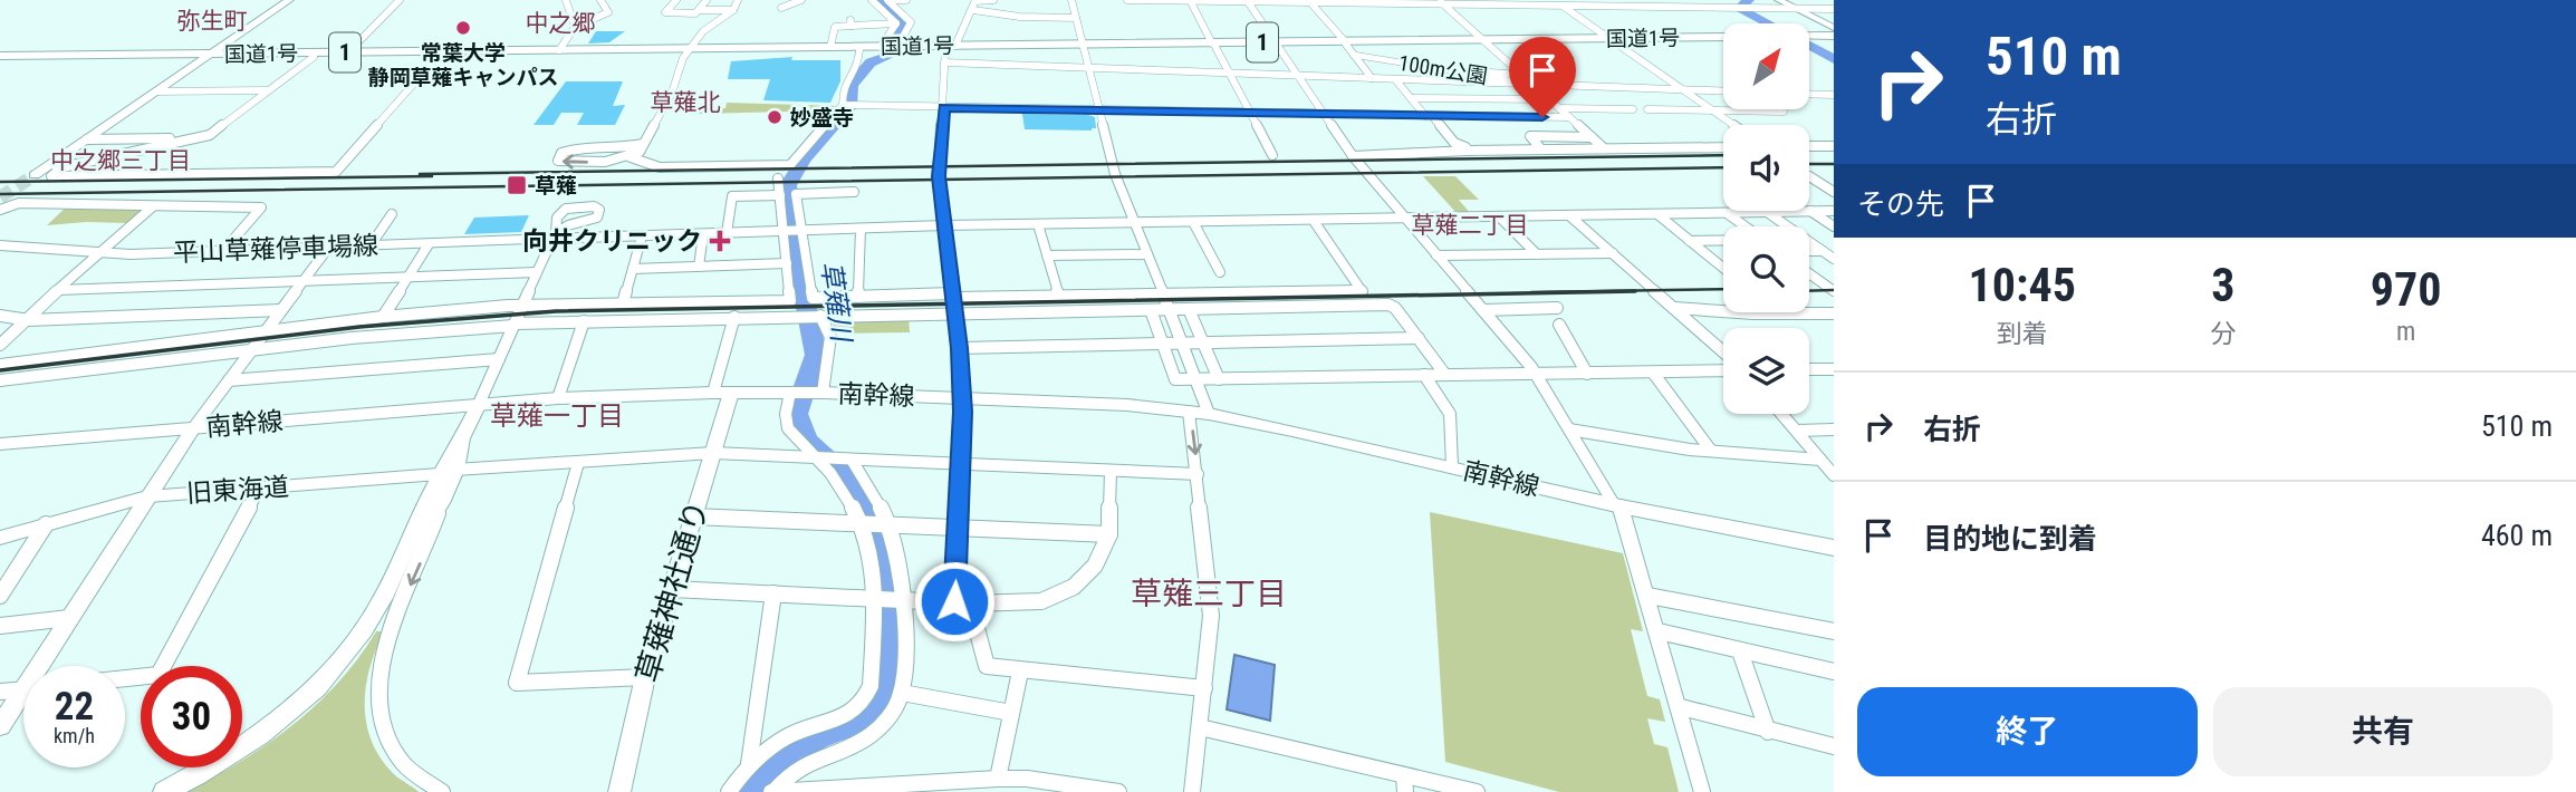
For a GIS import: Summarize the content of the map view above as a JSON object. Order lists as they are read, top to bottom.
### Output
{
  "streets": {
    "highway": ["国道1号", "1"],
    "main road": ["平山草薙停車場線", "南幹線"],
    "street": ["100m公園", "旧東海道", "草薙神社通り"]
  },
  "crossings": [
    ["国道1号", "100m公園"],
    ["南幹線", "草薙神社通り"],
    ["旧東海道", "草薙神社通り"]
  ],
  "districts": [
    "弥生町",
    "中之郷",
    "草薙北",
    "中之郷三丁目",
    "草薙二丁目",
    "草薙一丁目",
    "草薙三丁目"
  ],
  "water": ["草薙川"],
  "places": {
    "other": ["常葉大学 静岡草薙キャンパス", "妙盛寺"],
    "transit": ["草薙"],
    "health": ["向井クリニック"]
  },
  "north": "top right",
  "page": {
    "turn": ["510 m", "右折"],
    "then": "その先",
    "eta": [
      "10:45",
      "到着",
      "3",
      "分",
      "970",
      "m"
    ],
    "list": [
      {
        "name": "右折",
        "value": "510 m"
      },
      {
        "name": "目的地に到着",
        "value": "460 m"
      }
    ],
    "speed": "22 km/h",
    "limit": "30",
    "buttons": ["終了", "共有"]
  }
}
